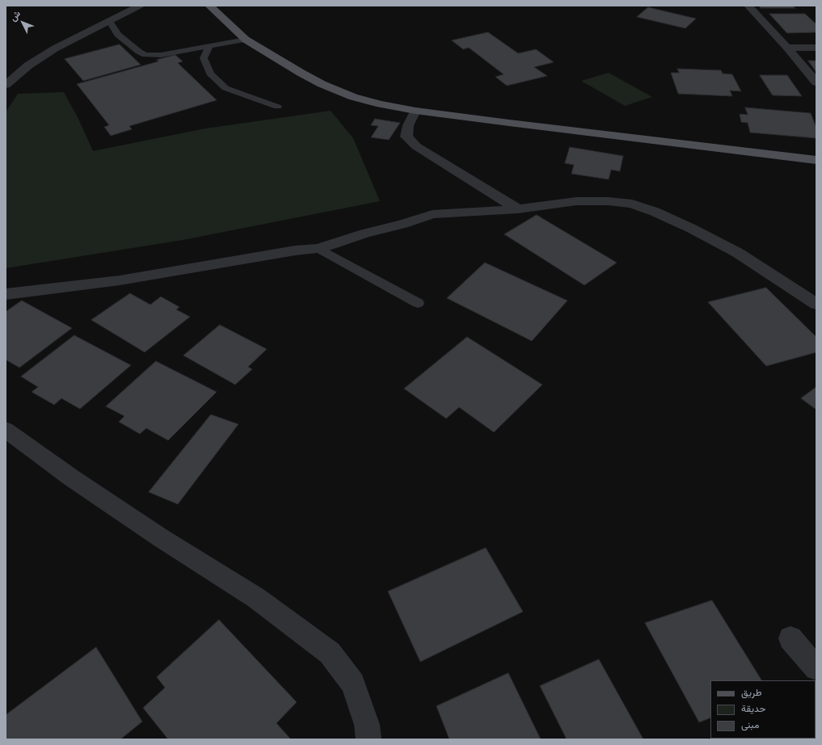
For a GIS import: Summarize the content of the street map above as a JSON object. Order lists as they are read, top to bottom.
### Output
{
  "legend": ["طريق", "حديقة", "مبنى"],
  "north": "top left"
}
